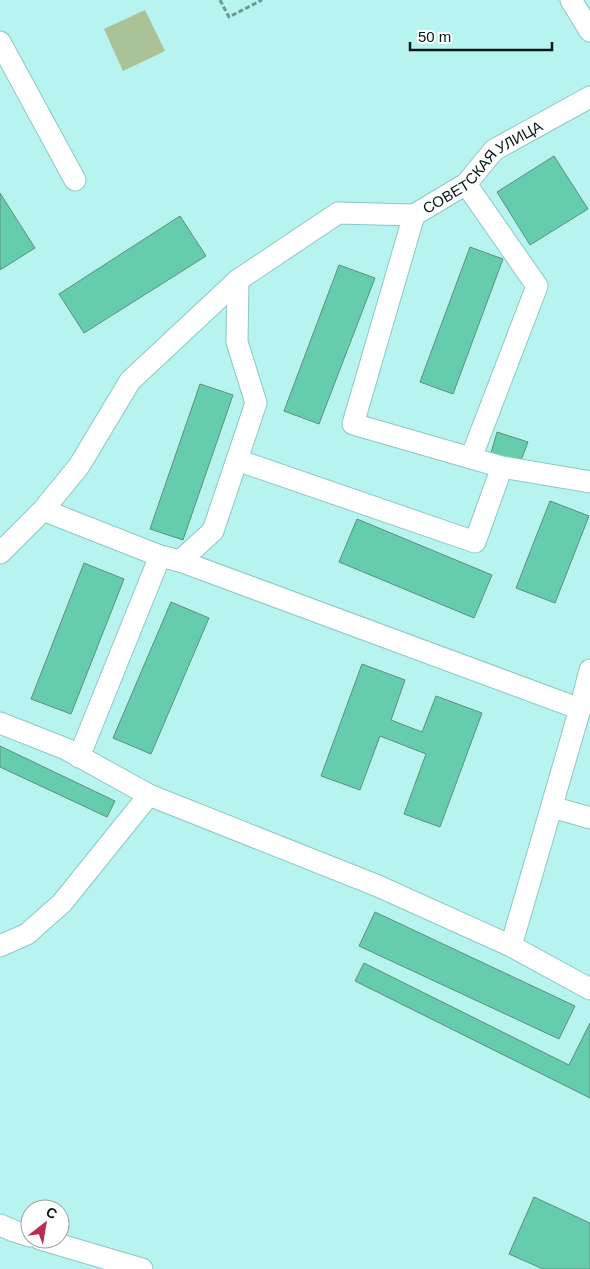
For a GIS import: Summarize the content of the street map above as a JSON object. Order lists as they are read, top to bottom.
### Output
{
  "streets": {
    "street": ["СОВЕТСКАЯ УЛИЦА"]
  },
  "scale_bar": "50 m",
  "north": "top right"
}
